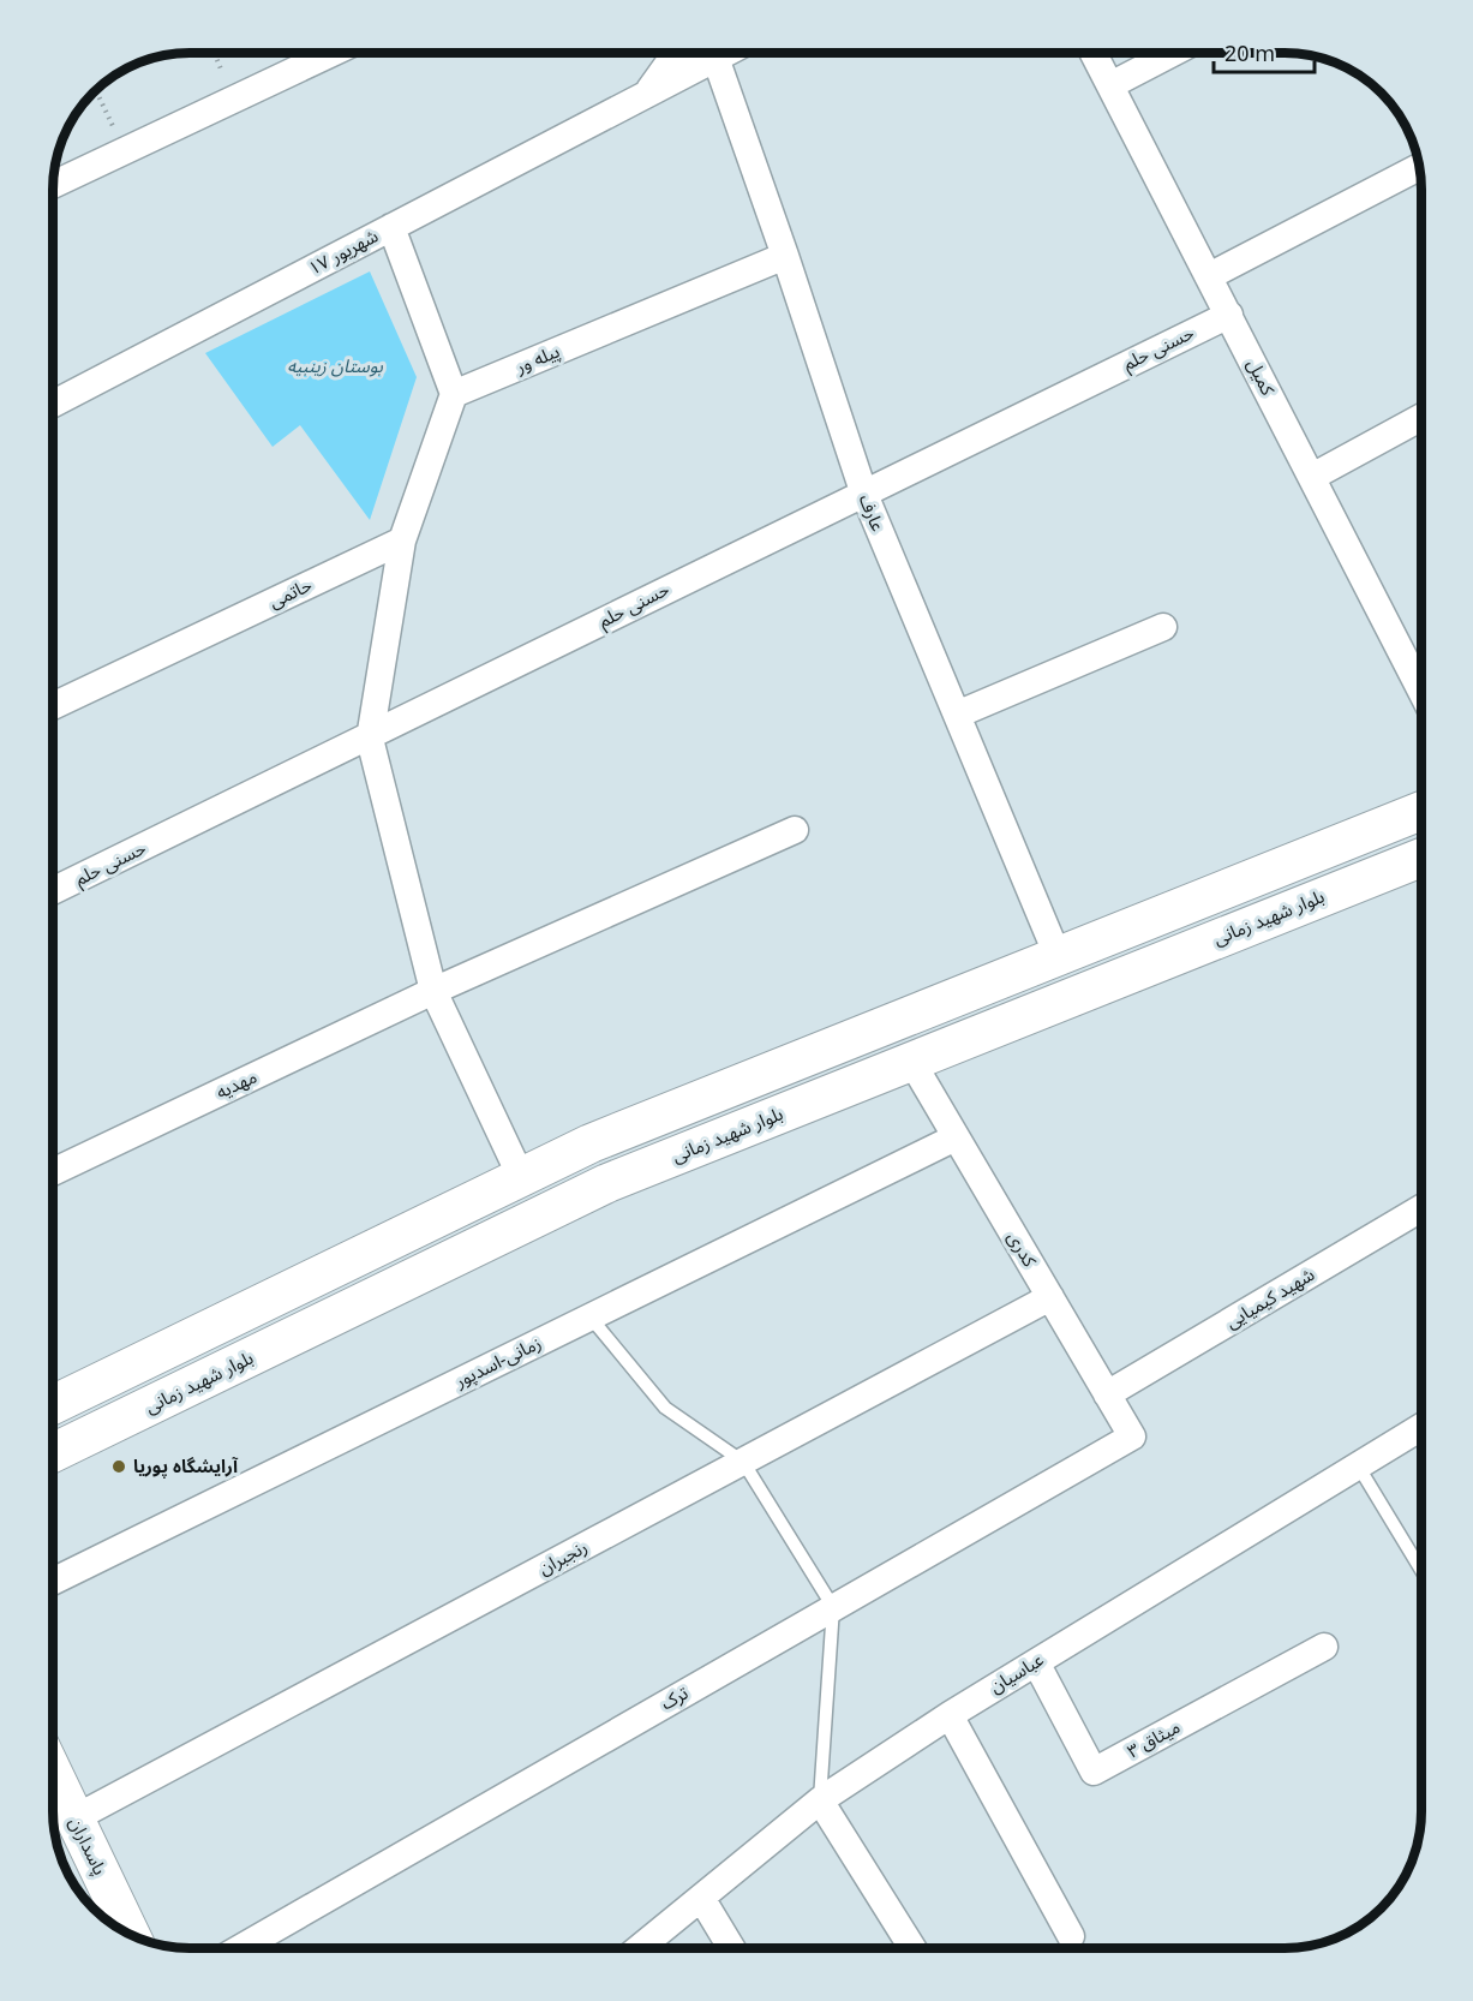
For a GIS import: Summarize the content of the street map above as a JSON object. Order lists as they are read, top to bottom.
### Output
{
  "streets": {
    "main road": ["بلوار شهید زمانی", "پاسداران"],
    "street": [
      "۱۷ شهریور",
      "حسنی حلم",
      "پیله ور",
      "کمیل",
      "عارف",
      "حاتمی",
      "مهدیه",
      "کدری",
      "شهید کیمیایی",
      "زمانی-اسدپور",
      "رنجبران",
      "عباسیان",
      "ترک",
      "میثاق ۳"
    ]
  },
  "crossings": [
    ["۱۷ شهریور", "عارف"],
    ["حسنی حلم", "کمیل"],
    ["حسنی حلم", "عارف"],
    ["پیله ور", "عارف"],
    ["بلوار شهید زمانی", "کدری"],
    ["کدری", "شهید کیمیایی"],
    ["کدری", "زمانی-اسدپور"],
    ["کدری", "رنجبران"],
    ["کدری", "ترک"],
    ["رنجبران", "پاسداران"],
    ["عباسیان", "میثاق ۳"]
  ],
  "parks": ["بوستان زینبیه"],
  "places": ["آرایشگاه پوریا"],
  "scale_bar": "20 m"
}
